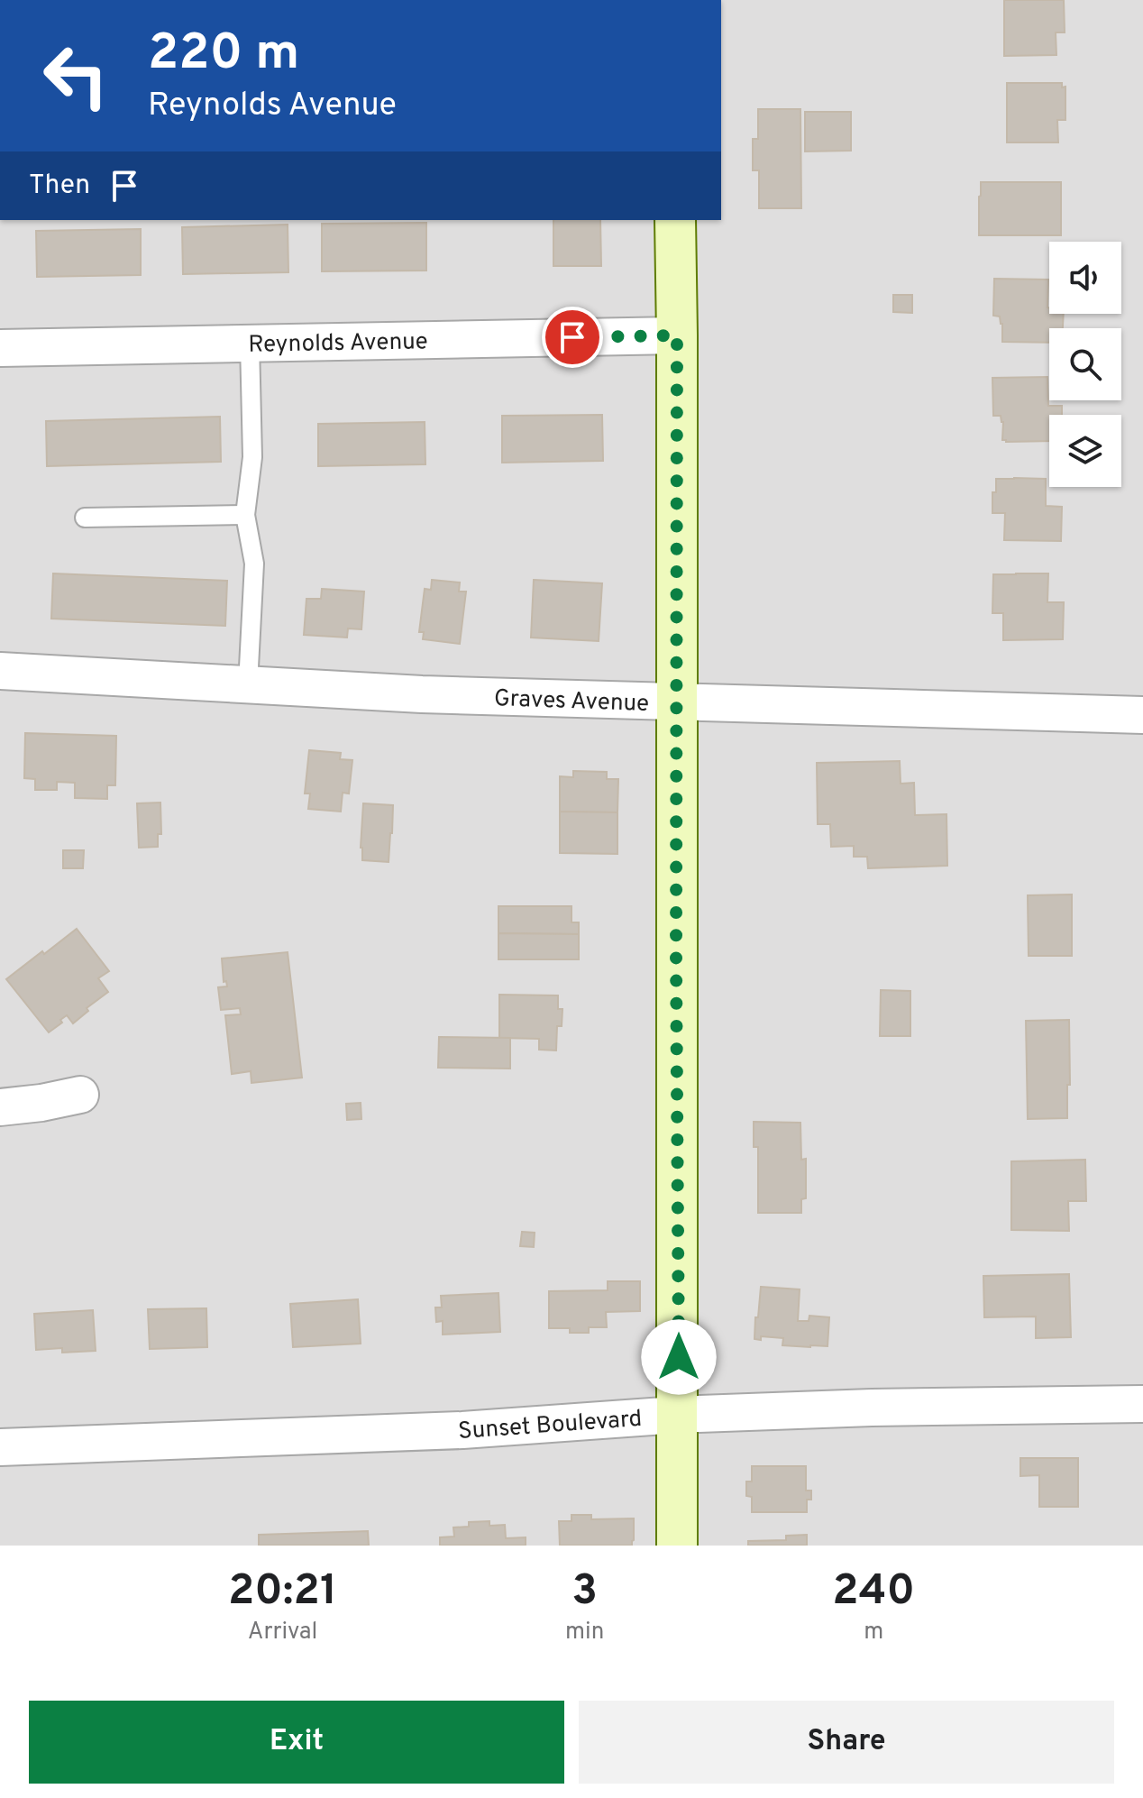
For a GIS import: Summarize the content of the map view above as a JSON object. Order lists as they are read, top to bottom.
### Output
{
  "streets": {
    "street": ["Reynolds Avenue", "Graves Avenue", "Sunset Boulevard"]
  },
  "page": {
    "turn": ["220 m", "Reynolds Avenue"],
    "then": "Then",
    "eta": [
      "20:21",
      "Arrival",
      "3",
      "min",
      "240",
      "m"
    ],
    "buttons": ["Exit", "Share"]
  }
}
